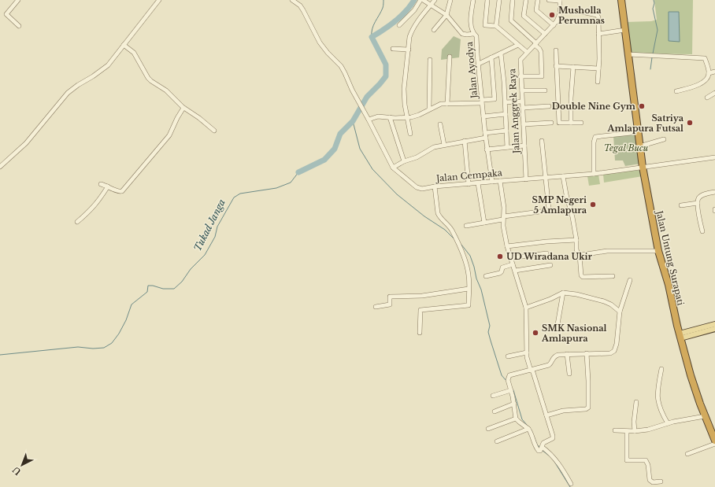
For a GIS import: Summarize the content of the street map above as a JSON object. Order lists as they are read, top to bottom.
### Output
{
  "streets": {
    "highway": ["Jalan Untung Surapati"],
    "street": ["Jalan Ayodya", "Jalan Anggrek Raya", "Jalan Cempaka"]
  },
  "crossings": [
    ["Jalan Ayodya", "Jalan Cempaka"],
    ["Jalan Anggrek Raya", "Jalan Cempaka"],
    ["Jalan Cempaka", "Jalan Untung Surapati"]
  ],
  "water": ["Tukad Janga"],
  "parks": ["Tegal Bucu"],
  "places": [
    "Musholla Perumnas",
    "Double Nine Gym",
    "Satriya Amlapura Futsal",
    "SMP Negeri 5 Amlapura",
    "UD Wiradana Ukir",
    "SMK Nasional Amlapura"
  ],
  "north": "bottom left"
}
